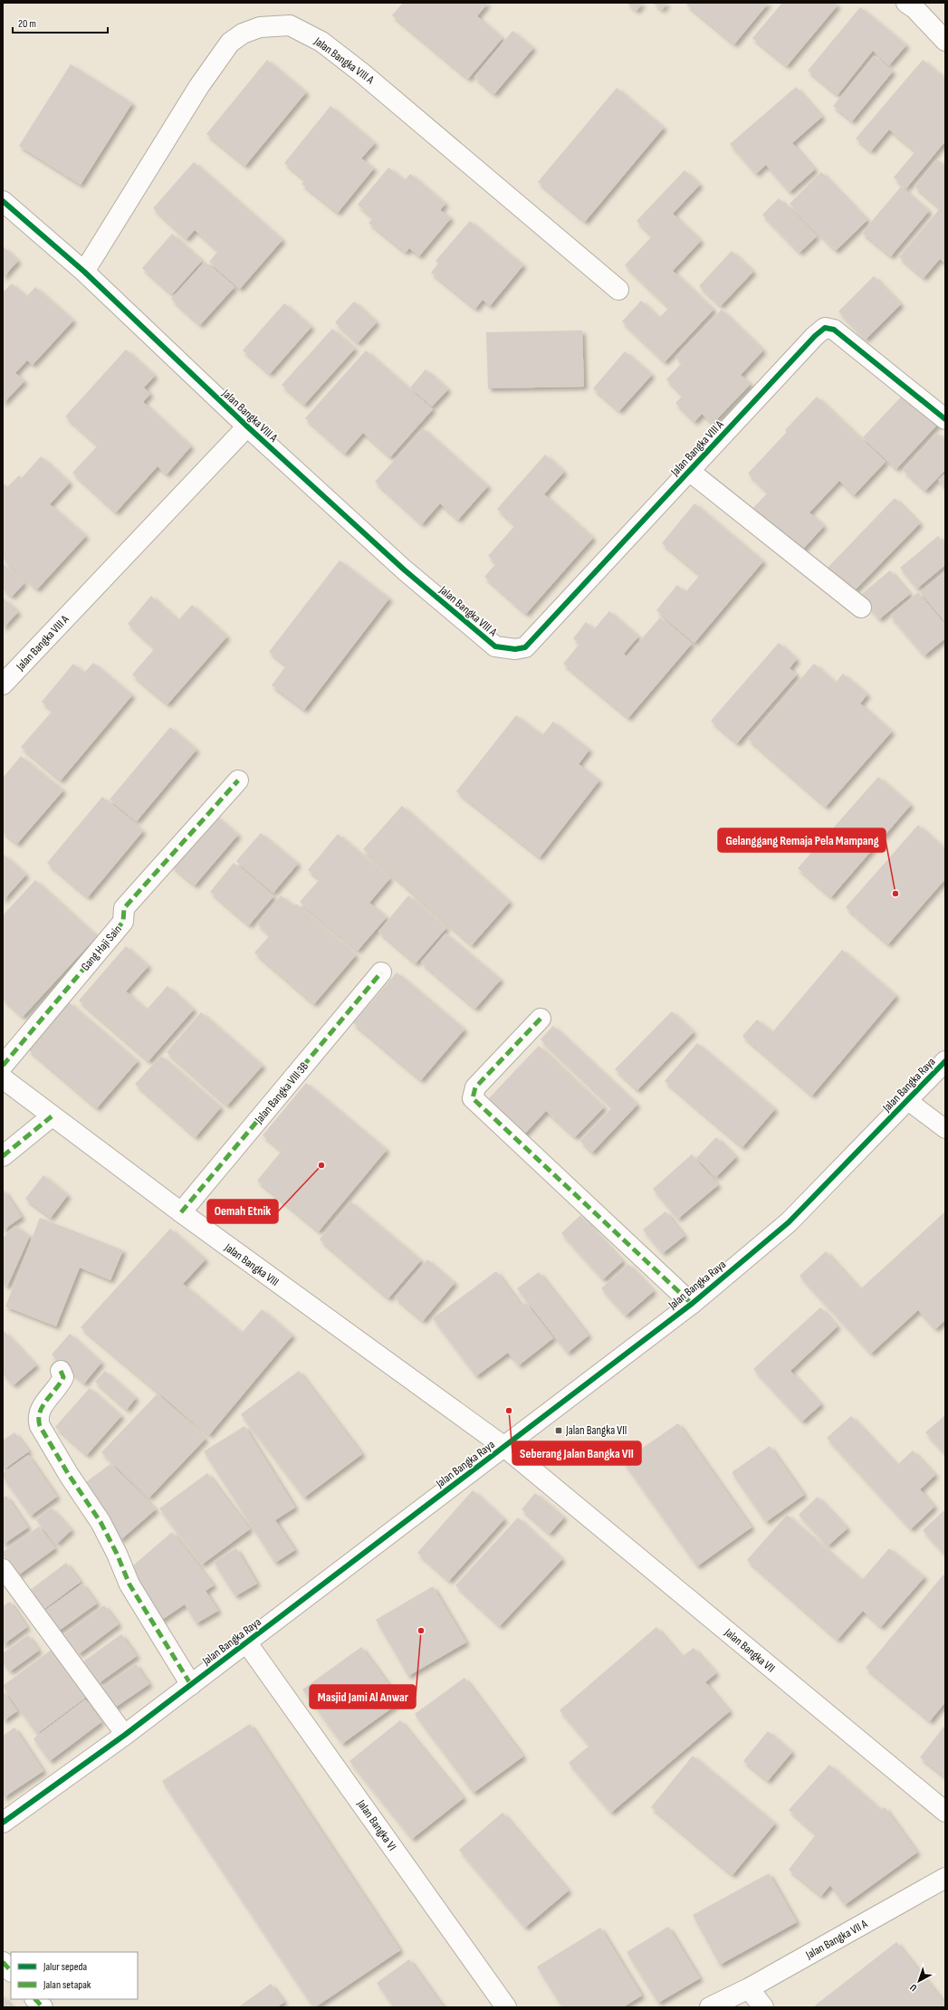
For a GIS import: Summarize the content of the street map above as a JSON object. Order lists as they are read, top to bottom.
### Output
{
  "streets": {
    "street": [
      "Jalan Bangka VIII A",
      "Gang Haji Sain",
      "Jalan Bangka Raya",
      "Jalan Bangka VIII 3B",
      "Jalan Bangka VIII",
      "Jalan Bangka VII",
      "Jalan Bangka VI",
      "Jalan Bangka VII A"
    ]
  },
  "crossings": [
    ["Jalan Bangka Raya", "Jalan Bangka VIII"],
    ["Jalan Bangka Raya", "Jalan Bangka VII"],
    ["Jalan Bangka Raya", "Jalan Bangka VI"],
    ["Jalan Bangka VIII 3B", "Jalan Bangka VIII"],
    ["Jalan Bangka VIII", "Jalan Bangka VII"]
  ],
  "places": {
    "other": [
      "Gelanggang Remaja Pela Mampang",
      "Oemah Etnik",
      "Seberang Jalan Bangka VII",
      "Masjid Jami Al Anwar"
    ],
    "transit": ["Jalan Bangka VII"]
  },
  "legend": ["Jalur sepeda", "Jalan setapak"],
  "scale_bar": "20 m",
  "north": "bottom left"
}
